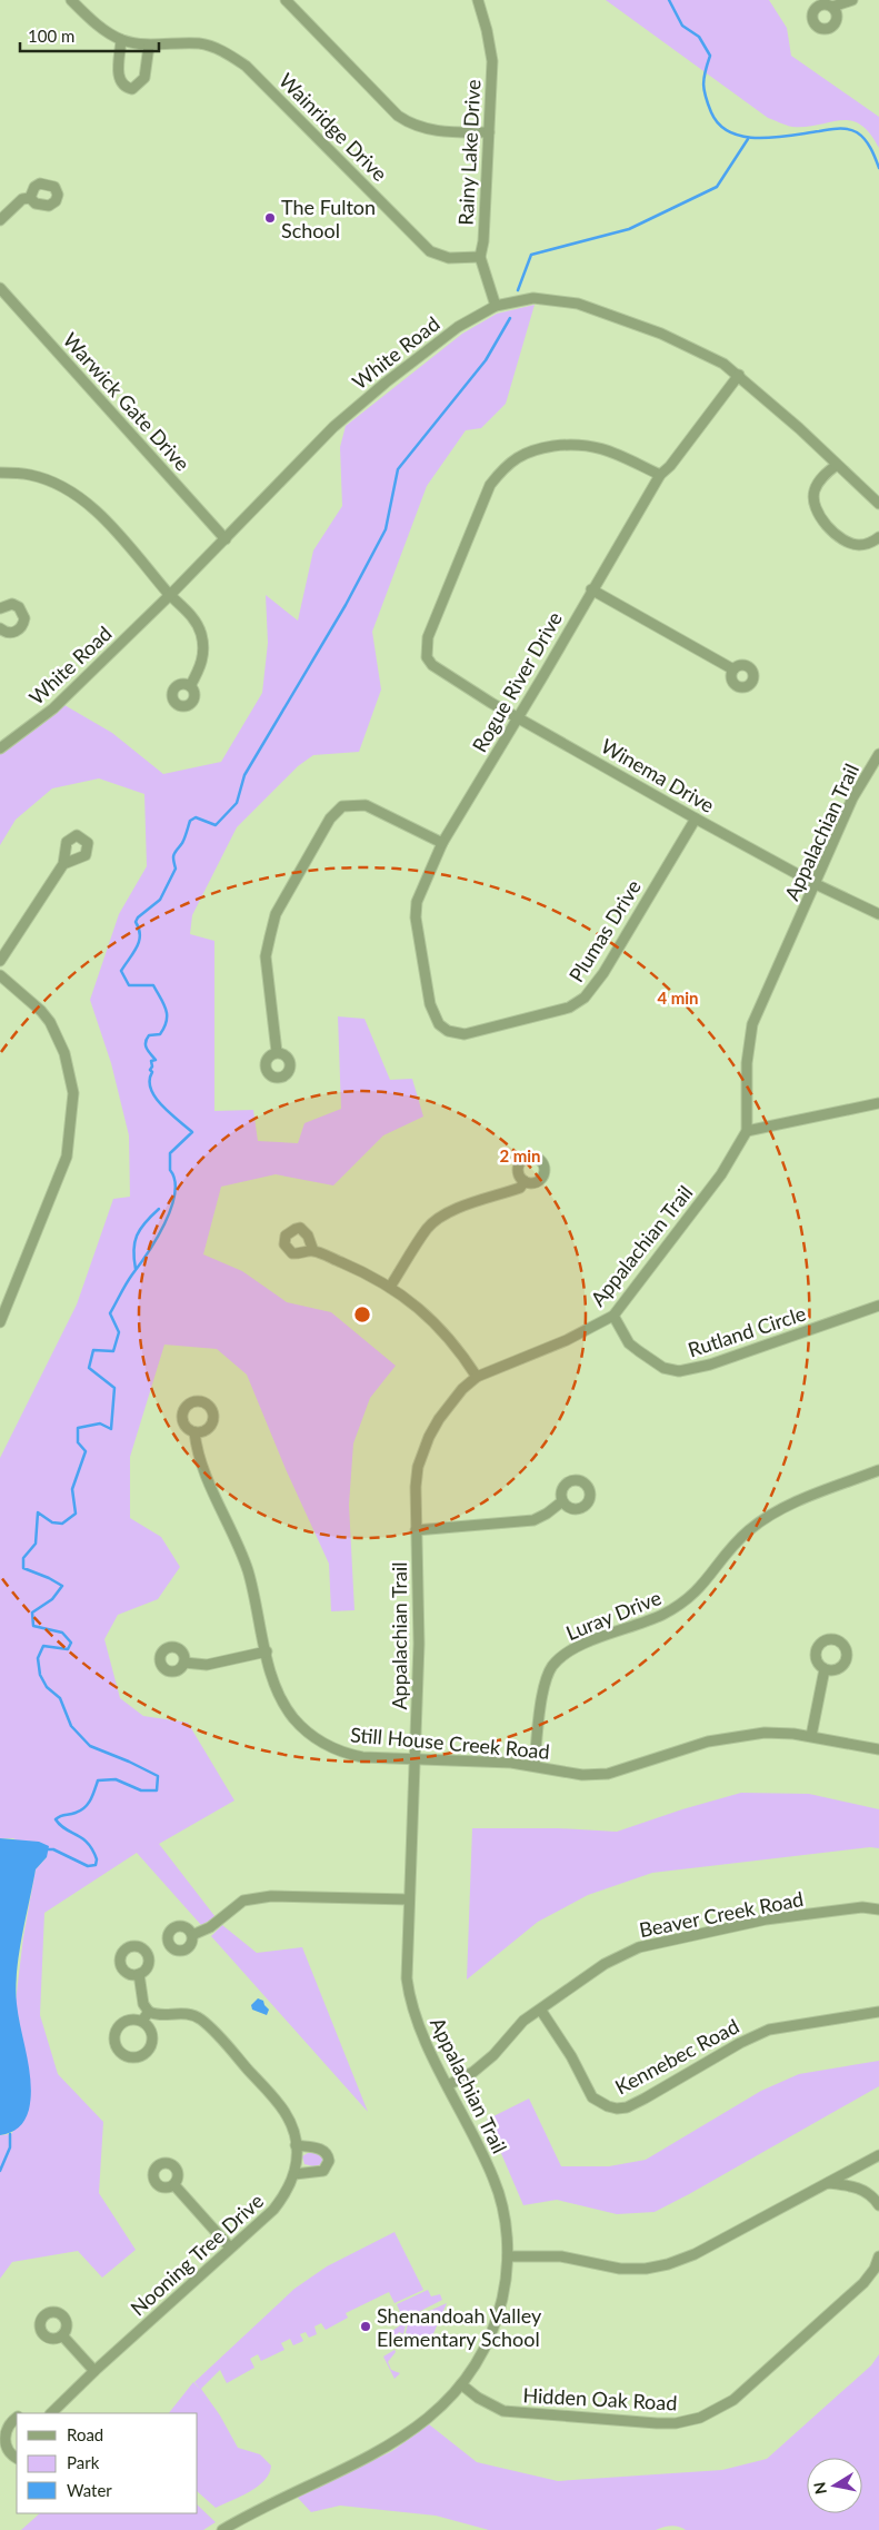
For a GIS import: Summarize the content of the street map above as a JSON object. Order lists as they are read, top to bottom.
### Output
{
  "streets": {
    "street": [
      "Wainridge Drive",
      "Rainy Lake Drive",
      "White Road",
      "Warwick Gate Drive",
      "Rogue River Drive",
      "Winema Drive",
      "Appalachian Trail",
      "Plumas Drive",
      "Rutland Circle",
      "Luray Drive",
      "Still House Creek Road",
      "Beaver Creek Road",
      "Kennebec Road",
      "Nooning Tree Drive",
      "Hidden Oak Road"
    ]
  },
  "crossings": [
    ["Wainridge Drive", "Rainy Lake Drive"],
    ["Rainy Lake Drive", "White Road"],
    ["White Road", "Warwick Gate Drive"],
    ["White Road", "Rogue River Drive"],
    ["Rogue River Drive", "Winema Drive"],
    ["Rogue River Drive", "Plumas Drive"],
    ["Winema Drive", "Appalachian Trail"],
    ["Winema Drive", "Plumas Drive"],
    ["Appalachian Trail", "Rutland Circle"],
    ["Appalachian Trail", "Still House Creek Road"],
    ["Appalachian Trail", "Beaver Creek Road"],
    ["Appalachian Trail", "Hidden Oak Road"],
    ["Luray Drive", "Still House Creek Road"],
    ["Beaver Creek Road", "Kennebec Road"]
  ],
  "places": ["The Fulton School", "Shenandoah Valley Elementary School"],
  "legend": ["Road", "Park", "Water"],
  "scale_bar": "100 m",
  "north": "left",
  "rings": ["4 min", "2 min"]
}
